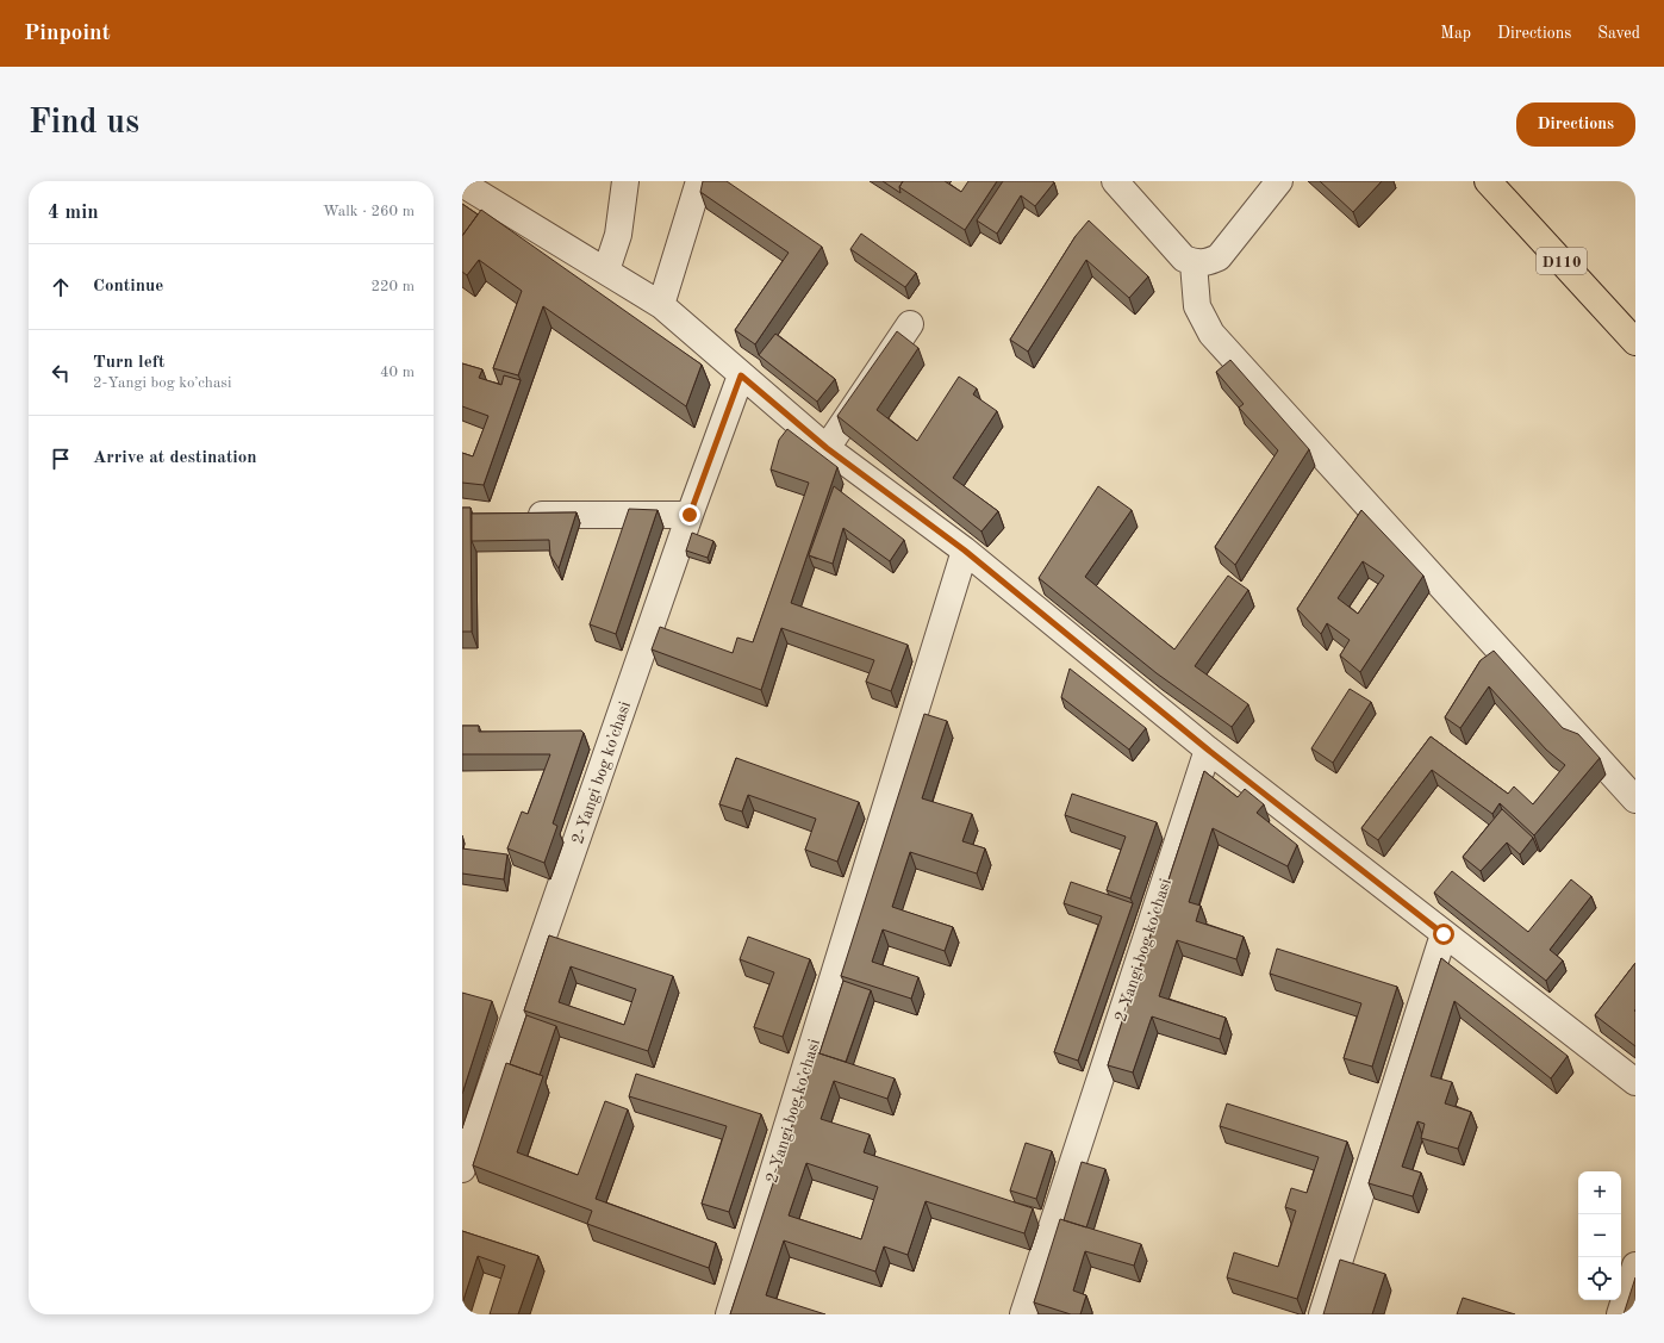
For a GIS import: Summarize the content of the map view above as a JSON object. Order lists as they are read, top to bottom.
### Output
{
  "streets": {
    "main road": ["D110"],
    "street": ["2-Yangi bog koʼchasi"]
  },
  "page": {
    "header": "Pinpoint",
    "nav": ["Map", "Directions", "Saved"],
    "buttons": "Directions",
    "title": "Find us",
    "heading": ["4 min", "Walk · 260 m"],
    "list": [
      ["Continue", "220 m"],
      ["Turn left", "2-Yangi bog koʼchasi", "40 m"],
      "Arrive at destination"
    ],
    "map_buttons": ["+", "−"]
  }
}
